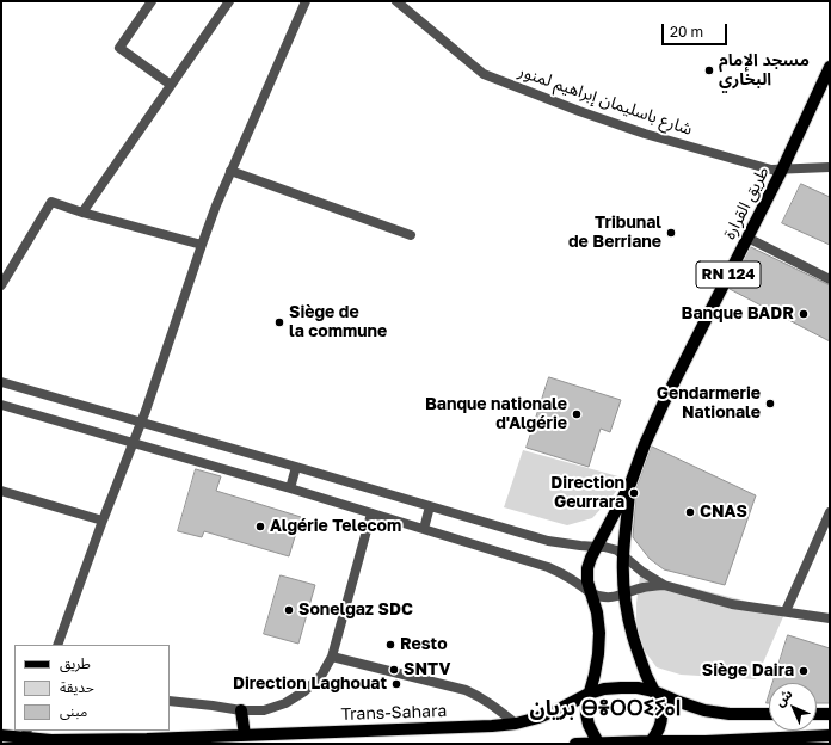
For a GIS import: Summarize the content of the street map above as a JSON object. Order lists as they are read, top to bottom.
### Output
{
  "streets": {
    "main road": ["طريق القرارة", "RN 124", "Trans-Sahara"],
    "street": ["شارع باسليمان إبراهيم لمنور"]
  },
  "crossings": [
    ["شارع باسليمان إبراهيم لمنور", "طريق القرارة"],
    ["طريق القرارة", "RN 124"],
    ["RN 124", "Trans-Sahara"]
  ],
  "districts": ["بريان ⴱⴻⵔⵔⵉⵢⴰⵏ"],
  "places": [
    "مسجد الإمام البخاري",
    "Tribunal de Berriane",
    "Banque BADR",
    "Siège de la commune",
    "Gendarmerie Nationale",
    "Banque nationale d'Algérie",
    "Direction Geurrara",
    "CNAS",
    "Algérie Telecom",
    "Sonelgaz SDC",
    "Resto",
    "SNTV",
    "Siège Daira",
    "Direction Laghouat"
  ],
  "legend": ["طريق", "حديقة", "مبنى"],
  "scale_bar": "20 m",
  "north": "top left"
}
